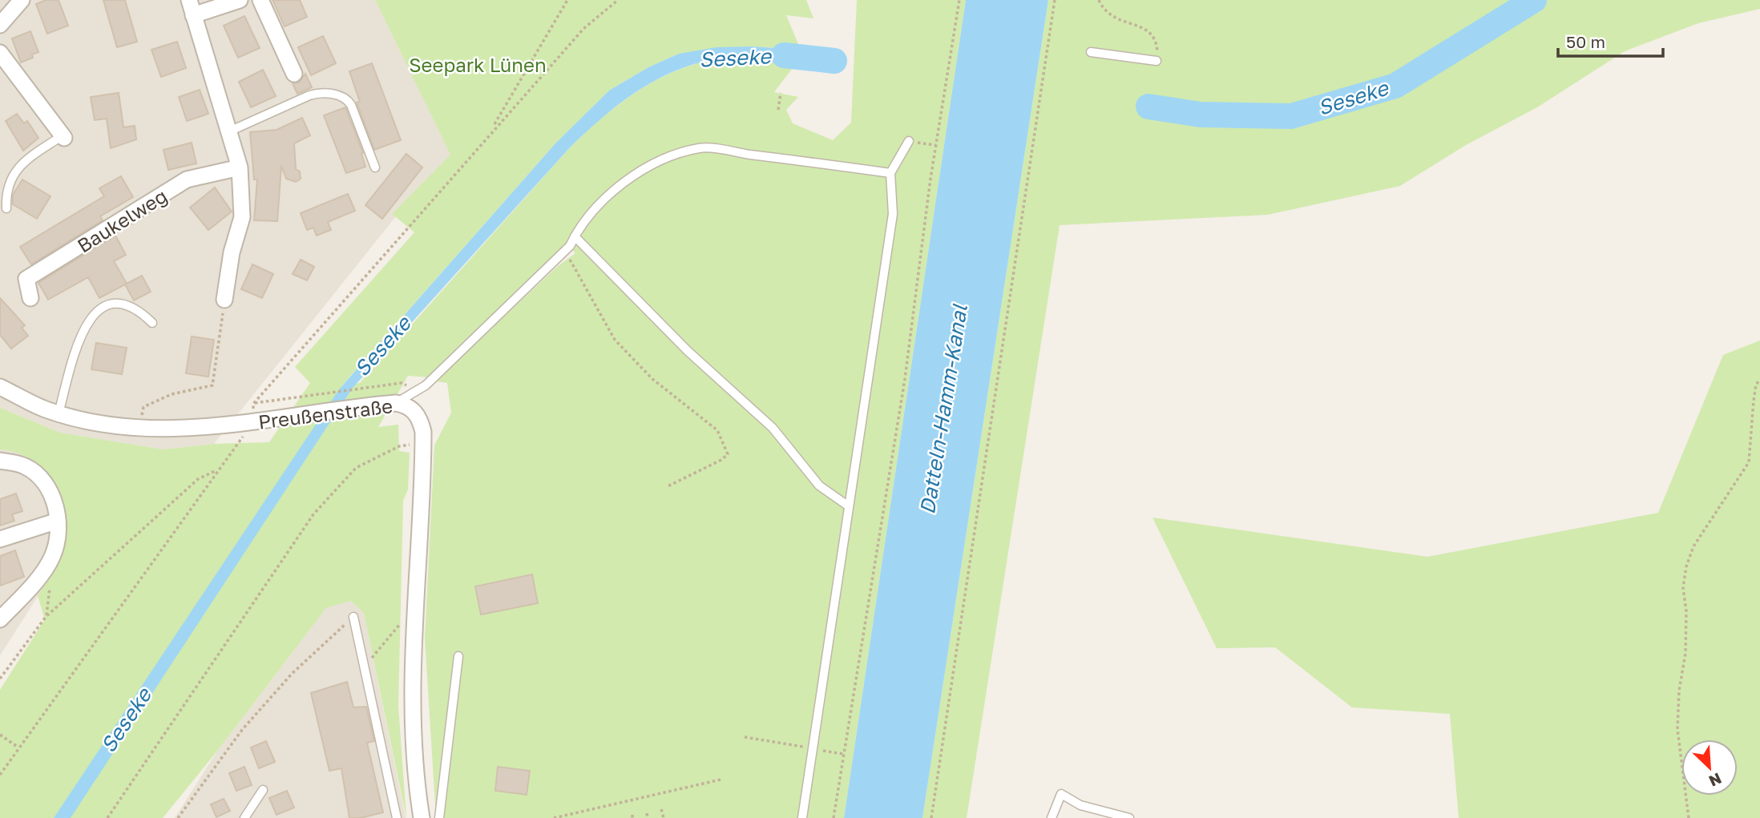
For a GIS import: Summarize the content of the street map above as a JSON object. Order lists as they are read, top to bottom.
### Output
{
  "streets": {
    "street": ["Baukelweg", "Preußenstraße"]
  },
  "water": ["Seseke", "Datteln-Hamm-Kanal"],
  "parks": ["Seepark Lünen"],
  "scale_bar": "50 m",
  "north": "bottom right"
}
